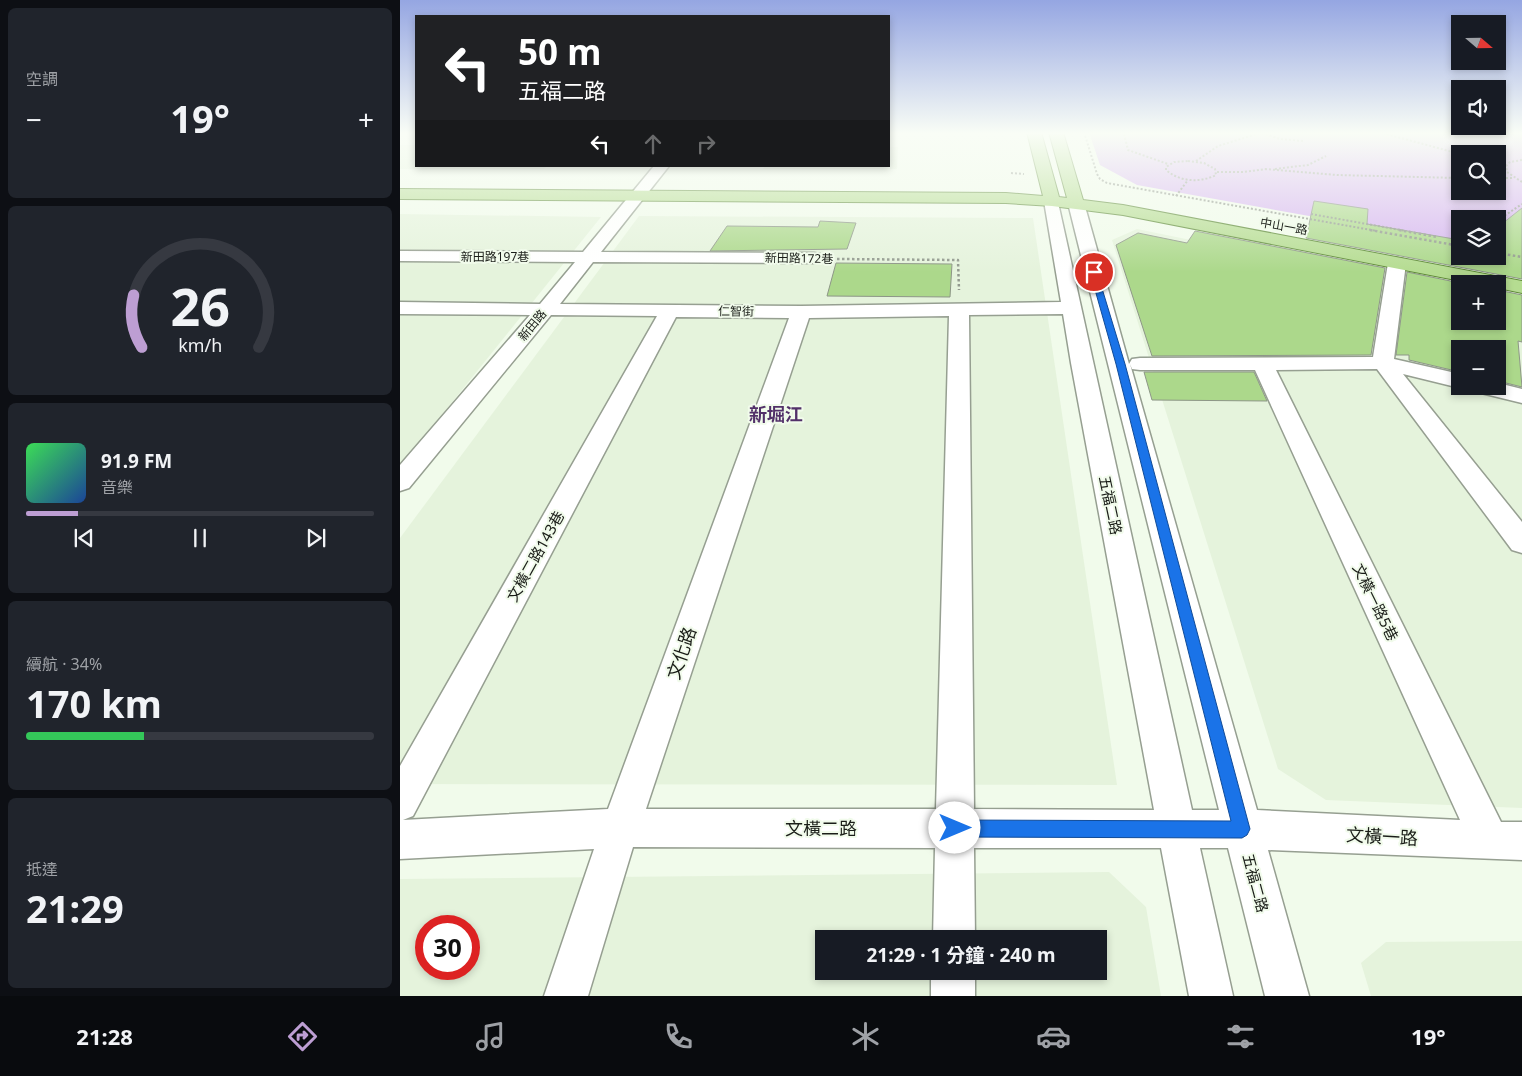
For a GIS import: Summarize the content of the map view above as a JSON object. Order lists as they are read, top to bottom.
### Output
{
  "streets": {
    "main road": ["中山一路", "五福二路"],
    "street": [
      "新田路197巷",
      "新田路172巷",
      "仁智街",
      "新田路",
      "文橫二路143巷",
      "文橫一路5巷",
      "文化路",
      "文橫二路",
      "文橫一路"
    ]
  },
  "crossings": [
    ["中山一路", "五福二路"],
    ["新田路197巷", "新田路172巷"],
    ["新田路197巷", "新田路"],
    ["新田路172巷", "仁智街"],
    ["新田路172巷", "新田路"],
    ["仁智街", "新田路"],
    ["仁智街", "五福二路"],
    ["仁智街", "文橫二路143巷"],
    ["仁智街", "文化路"],
    ["五福二路", "文橫二路"],
    ["五福二路", "文橫一路"],
    ["文橫一路5巷", "文橫一路"],
    ["文化路", "文橫二路"],
    ["文橫二路", "文橫一路"]
  ],
  "districts": ["新堀江"],
  "north": "right",
  "page": {
    "tile": [
      "空調",
      ["續航 · 34%", "170 km"],
      ["抵達", "21:29"]
    ],
    "map_buttons": ["+", "−"],
    "turn": ["50 m", "五福二路"],
    "heat": ["−", "19°", "+"],
    "song": ["91.9 FM", "音樂"],
    "limit": "30",
    "trip": "21:29 · 1 分鐘 · 240 m",
    "tabs": ["21:28", "19°"],
    "gauge": ["26", "km/h"]
  }
}
